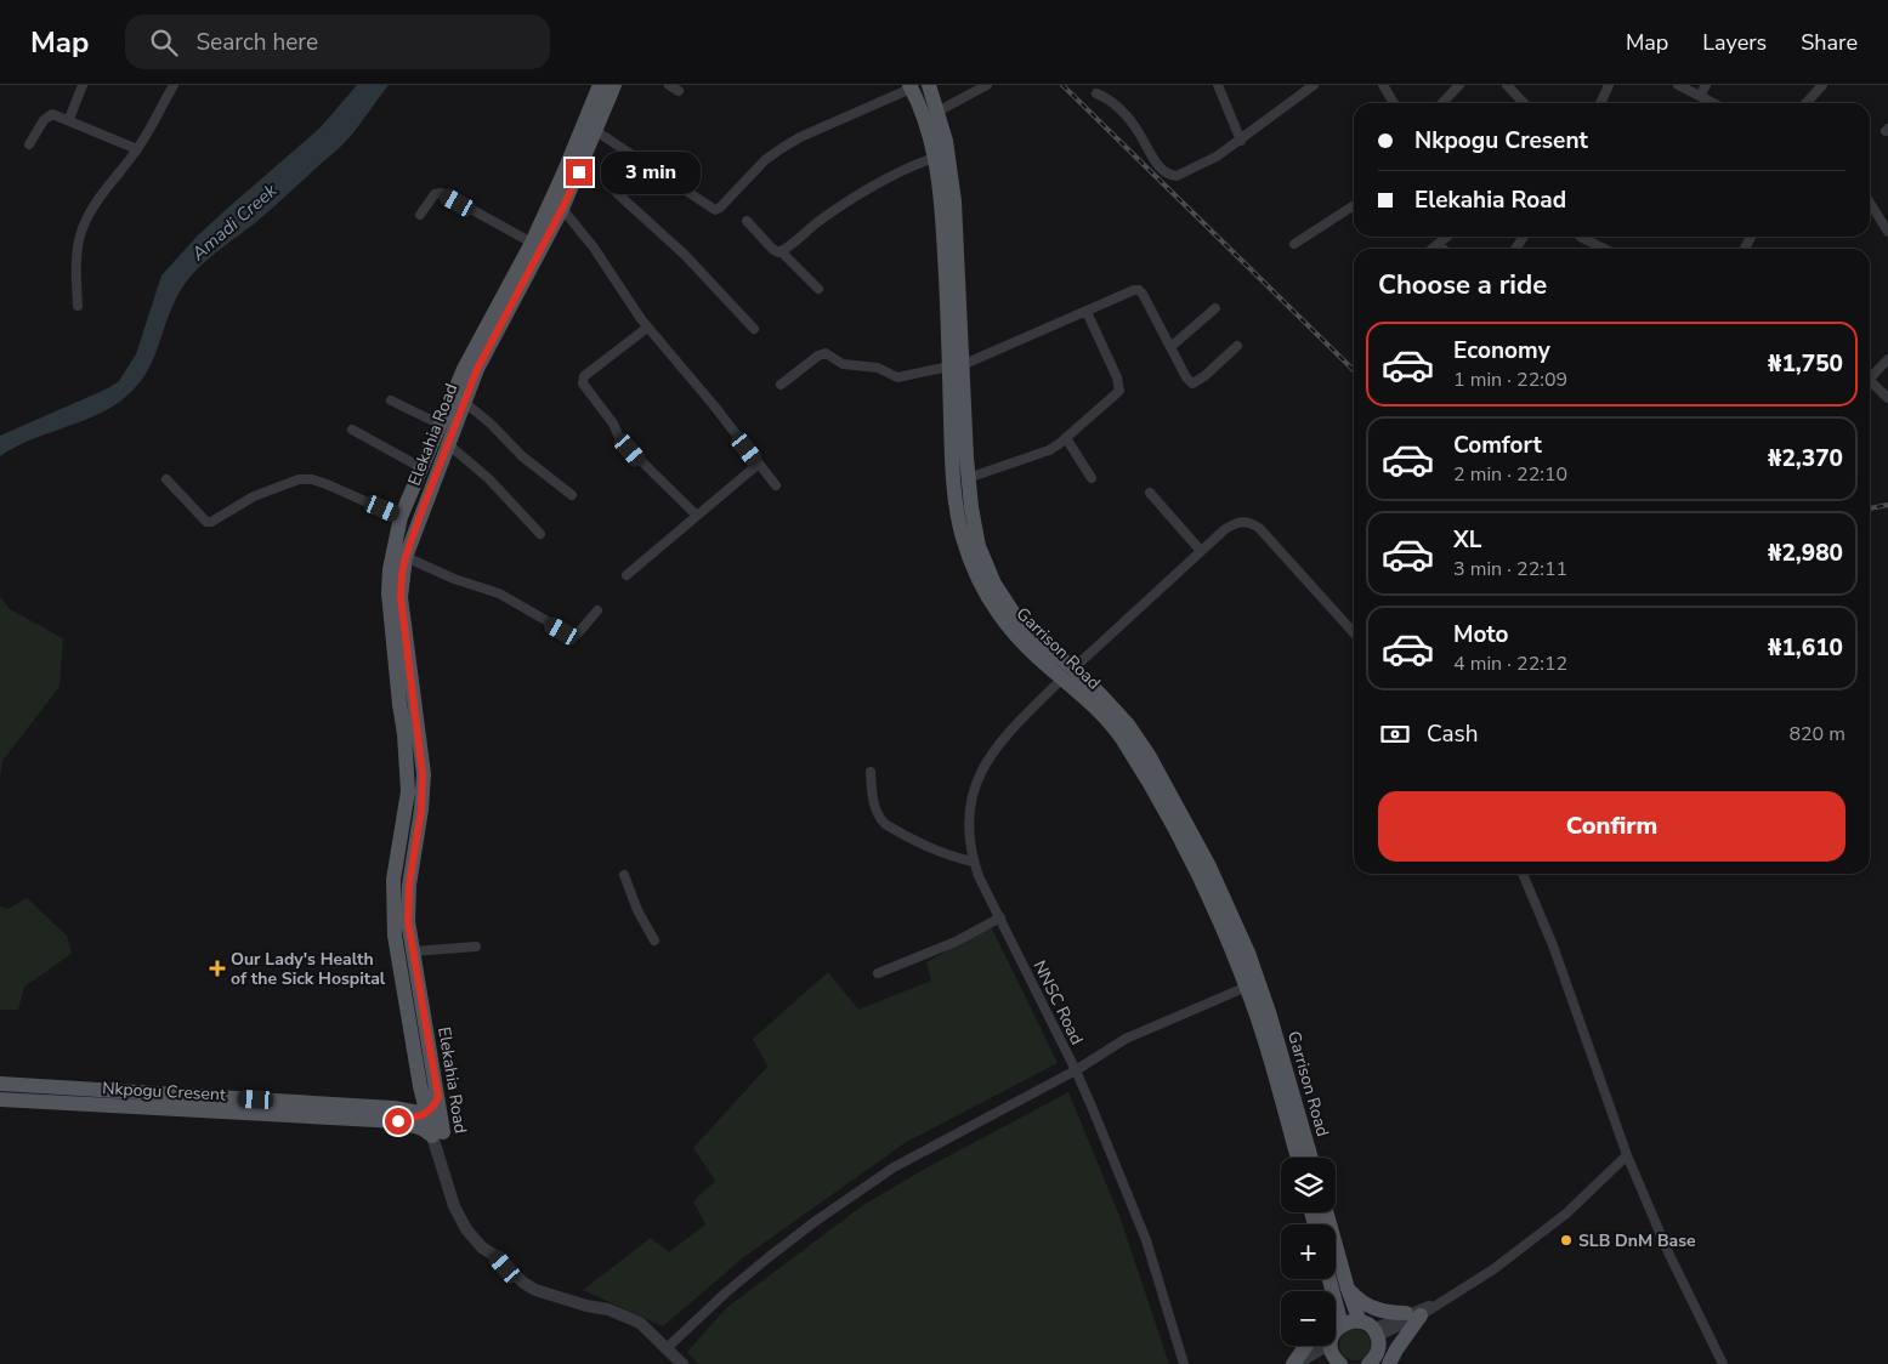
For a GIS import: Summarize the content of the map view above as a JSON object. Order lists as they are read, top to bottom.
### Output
{
  "streets": {
    "main road": ["Elekahia Road", "Garrison Road", "Nkpogu Cresent"],
    "street": ["NNSC Road"]
  },
  "crossings": [
    ["Elekahia Road", "Nkpogu Cresent"],
    ["Garrison Road", "NNSC Road"]
  ],
  "water": ["Amadi Creek"],
  "places": {
    "health": ["Our Lady's Health of the Sick Hospital"],
    "other": ["SLB DnM Base"]
  },
  "page": {
    "header": "Map",
    "search": "Search here",
    "nav": ["Map", "Layers", "Share"],
    "banner": ["Nkpogu Cresent", "Elekahia Road"],
    "bubble": "3 min",
    "heading": "Choose a ride",
    "list": [
      {
        "name": "Economy",
        "note": "1 min · 22:09",
        "value": "₦1,750"
      },
      {
        "name": "Comfort",
        "note": "2 min · 22:10",
        "value": "₦2,370"
      },
      {
        "name": "XL",
        "note": "3 min · 22:11",
        "value": "₦2,980"
      },
      {
        "name": "Moto",
        "note": "4 min · 22:12",
        "value": "₦1,610"
      }
    ],
    "pay": ["Cash", "820 m"],
    "buttons": "Confirm",
    "map_buttons": ["+", "−"]
  }
}
